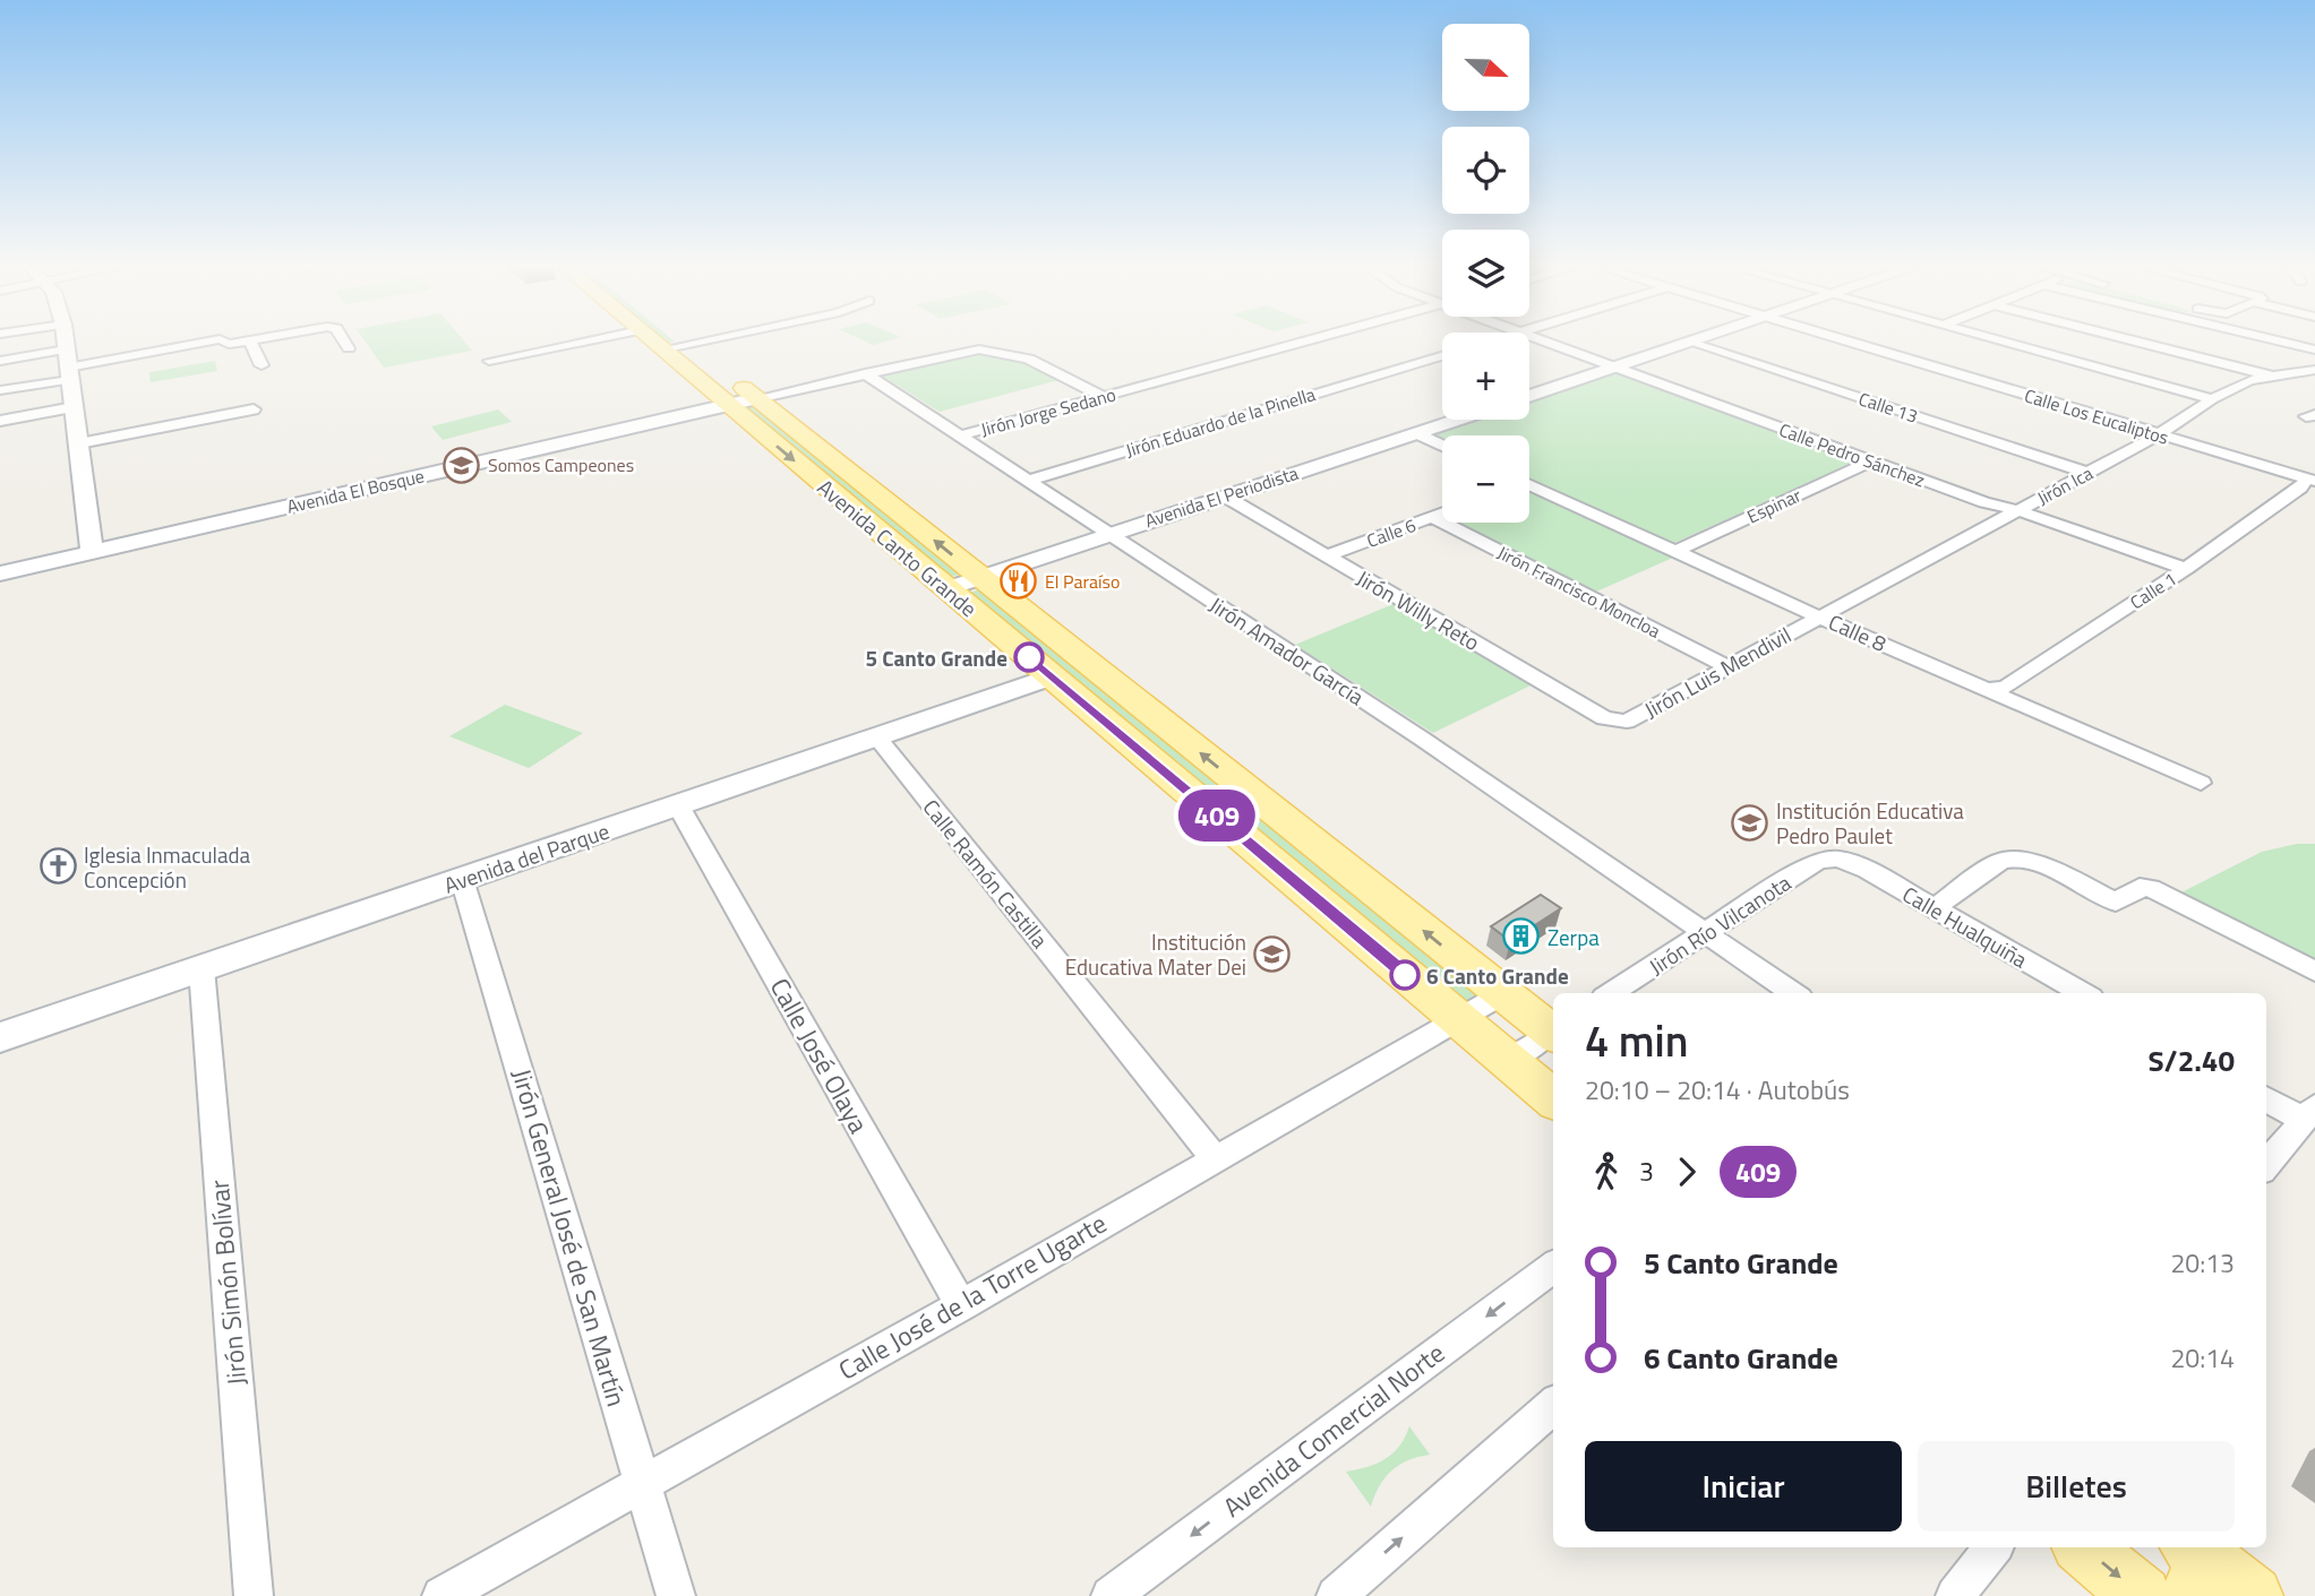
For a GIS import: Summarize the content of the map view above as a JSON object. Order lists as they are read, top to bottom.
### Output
{
  "streets": {
    "main road": ["Avenida Canto Grande"],
    "street": [
      "Calle 13",
      "Jirón Jorge Sedano",
      "Calle Los Eucaliptos",
      "Jirón Eduardo de la Pinella",
      "Calle Pedro Sánchez",
      "Jirón Ica",
      "Avenida El Bosque",
      "Avenida El Periodista",
      "Espinar",
      "Calle 6",
      "Calle 1",
      "Jirón Francisco Moncloa",
      "Jirón Willy Reto",
      "Calle 8",
      "Jirón Amador García",
      "Jirón Luis Mendivil",
      "Avenida del Parque",
      "Calle Ramón Castilla",
      "Jirón Río Vilcanota",
      "Calle Hualquiña",
      "Calle José Olaya",
      "Jirón General José de San Martín",
      "Jirón Simón Bolívar",
      "Calle José de la Torre Ugarte",
      "Avenida Comercial Norte"
    ]
  },
  "crossings": [
    ["Calle 13", "Jirón Ica"],
    ["Jirón Jorge Sedano", "Jirón Amador García"],
    ["Calle Los Eucaliptos", "Jirón Ica"],
    ["Calle Los Eucaliptos", "Calle 1"],
    ["Jirón Eduardo de la Pinella", "Jirón Amador García"],
    ["Calle Pedro Sánchez", "Jirón Ica"],
    ["Calle Pedro Sánchez", "Espinar"],
    ["Calle Pedro Sánchez", "Calle 1"],
    ["Jirón Ica", "Calle 8"],
    ["Jirón Ica", "Jirón Luis Mendivil"],
    ["Avenida El Bosque", "Avenida Canto Grande"],
    ["Avenida El Periodista", "Avenida Canto Grande"],
    ["Avenida El Periodista", "Jirón Willy Reto"],
    ["Avenida El Periodista", "Jirón Amador García"],
    ["Espinar", "Calle 8"],
    ["Calle 6", "Jirón Francisco Moncloa"],
    ["Calle 6", "Jirón Willy Reto"],
    ["Avenida Canto Grande", "Avenida del Parque"],
    ["Avenida Canto Grande", "Calle José de la Torre Ugarte"],
    ["Calle 1", "Calle 8"],
    ["Jirón Francisco Moncloa", "Jirón Luis Mendivil"],
    ["Jirón Willy Reto", "Jirón Luis Mendivil"],
    ["Calle 8", "Jirón Luis Mendivil"],
    ["Jirón Amador García", "Jirón Río Vilcanota"],
    ["Avenida del Parque", "Calle Ramón Castilla"],
    ["Avenida del Parque", "Calle José Olaya"],
    ["Avenida del Parque", "Jirón General José de San Martín"],
    ["Avenida del Parque", "Jirón Simón Bolívar"],
    ["Calle Ramón Castilla", "Calle José de la Torre Ugarte"],
    ["Jirón Río Vilcanota", "Calle Hualquiña"],
    ["Calle José Olaya", "Calle José de la Torre Ugarte"],
    ["Jirón General José de San Martín", "Calle José de la Torre Ugarte"]
  ],
  "places": {
    "school or university": ["Somos Campeones", "Institución Educativa Pedro Paulet", "Institución Educativa Mater Dei"],
    "restaurant": ["El Paraíso"],
    "other": ["5 Canto Grande", "6 Canto Grande"],
    "church": ["Iglesia Inmaculada Concepción"],
    "building": ["Zerpa"]
  },
  "lines": ["bus line 409"],
  "north": "right",
  "page": {
    "on_map": "409",
    "map_buttons": ["+", "−"],
    "heading": ["4 min", "20:10 – 20:14 · Autobús", "S/2.40"],
    "legs": ["3", "409"],
    "list": [
      {
        "name": "5 Canto Grande",
        "value": "20:13"
      },
      {
        "name": "6 Canto Grande",
        "value": "20:14"
      }
    ],
    "buttons": ["Iniciar", "Billetes"]
  }
}
